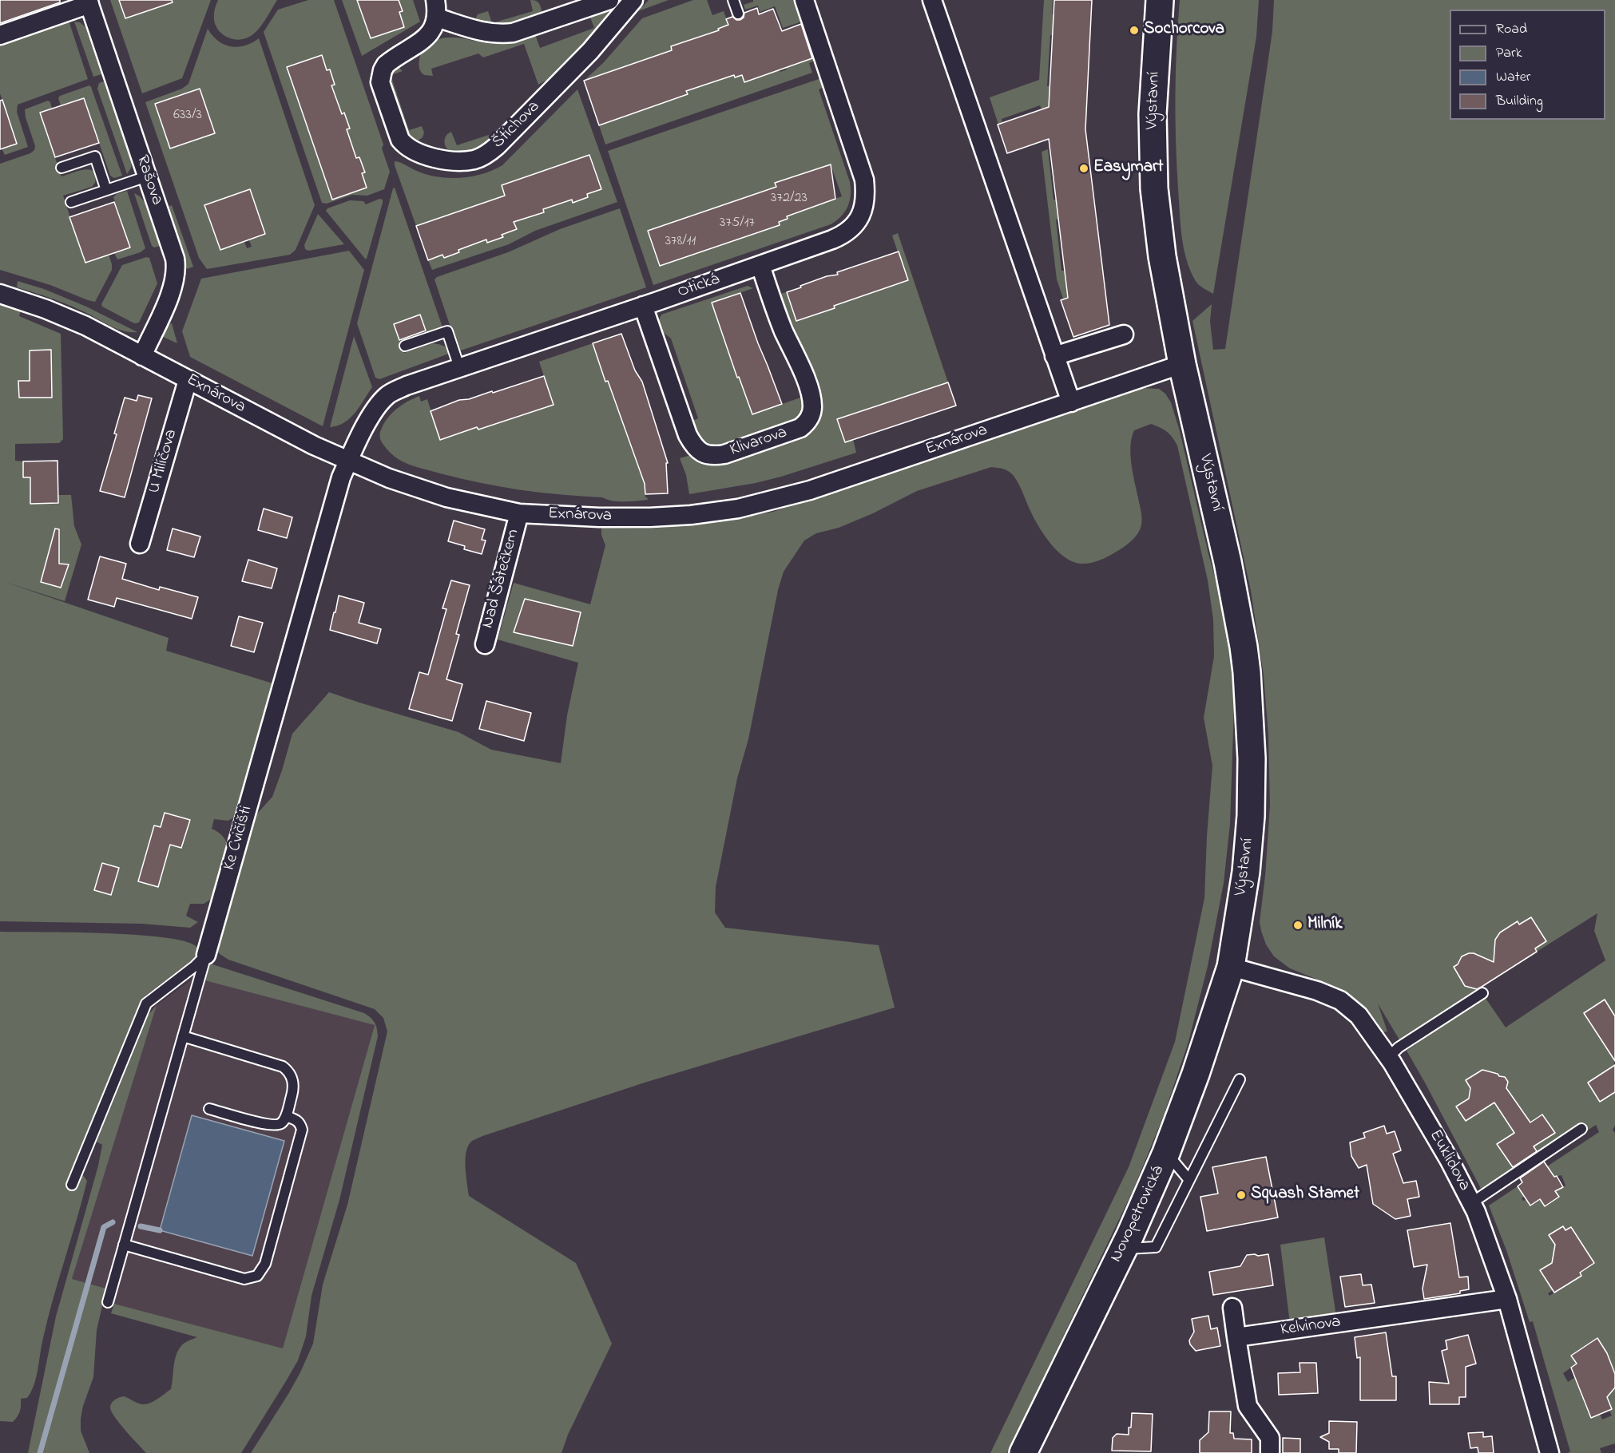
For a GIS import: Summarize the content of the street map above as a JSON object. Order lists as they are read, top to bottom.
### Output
{
  "streets": {
    "main road": ["Výstavní", "Novopetrovická"],
    "street": [
      "Štichova",
      "Rašova",
      "Otická",
      "Exnárova",
      "Klivarova",
      "U Milíčova",
      "Nad Šátečkem",
      "Ke Cvičišti",
      "Euklidova",
      "Kelvinova"
    ]
  },
  "crossings": [
    ["Výstavní", "Exnárova"],
    ["Výstavní", "Euklidova"],
    ["Výstavní", "Novopetrovická"],
    ["Rašova", "Exnárova"],
    ["Otická", "Exnárova"],
    ["Otická", "Klivarova"],
    ["Otická", "Ke Cvičišti"],
    ["Exnárova", "U Milíčova"],
    ["Exnárova", "Nad Šátečkem"],
    ["Exnárova", "Ke Cvičišti"],
    ["Euklidova", "Novopetrovická"],
    ["Euklidova", "Kelvinova"]
  ],
  "places": [
    "Sochorcova",
    "Easymart",
    "Milník",
    "Squash Stamet"
  ],
  "house_numbers": [
    "633/3",
    "372/23",
    "375/17",
    "378/11"
  ],
  "legend": [
    "Road",
    "Park",
    "Water",
    "Building"
  ]
}
